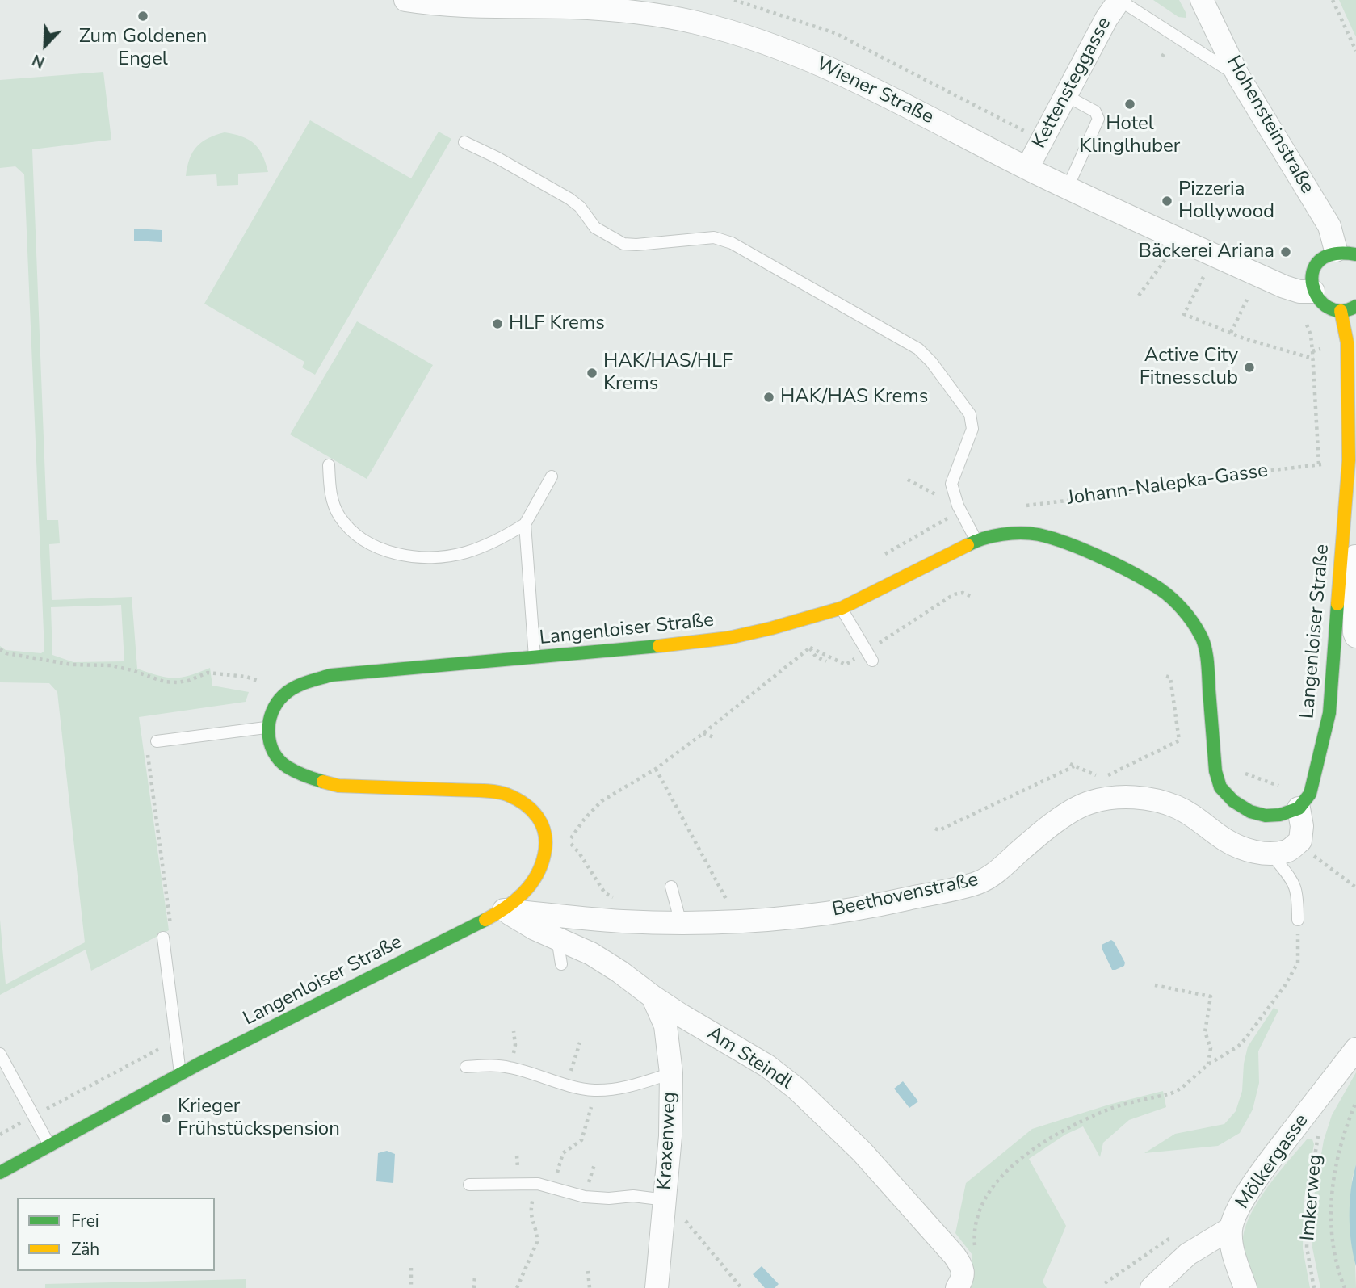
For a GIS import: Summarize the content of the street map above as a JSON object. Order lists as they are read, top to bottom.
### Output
{
  "streets": {
    "street": [
      "Kettensteggasse",
      "Wiener Straße",
      "Hohensteinstraße",
      "Langenloiser Straße",
      "Beethovenstraße",
      "Am Steindl",
      "Kraxenweg",
      "Mölkergasse"
    ],
    "path": ["Johann-Nalepka-Gasse", "Imkerweg"]
  },
  "crossings": [
    ["Kettensteggasse", "Wiener Straße"],
    ["Langenloiser Straße", "Beethovenstraße"],
    ["Langenloiser Straße", "Am Steindl"],
    ["Beethovenstraße", "Am Steindl"],
    ["Am Steindl", "Kraxenweg"],
    ["Mölkergasse", "Imkerweg"]
  ],
  "places": [
    "Zum Goldenen Engel",
    "Hotel Klinglhuber",
    "Pizzeria Hollywood",
    "Bäckerei Ariana",
    "HLF Krems",
    "Active City Fitnessclub",
    "HAK/HAS/HLF Krems",
    "HAK/HAS Krems",
    "Krieger Frühstückspension"
  ],
  "legend": ["Frei", "Zäh"],
  "north": "bottom left"
}
